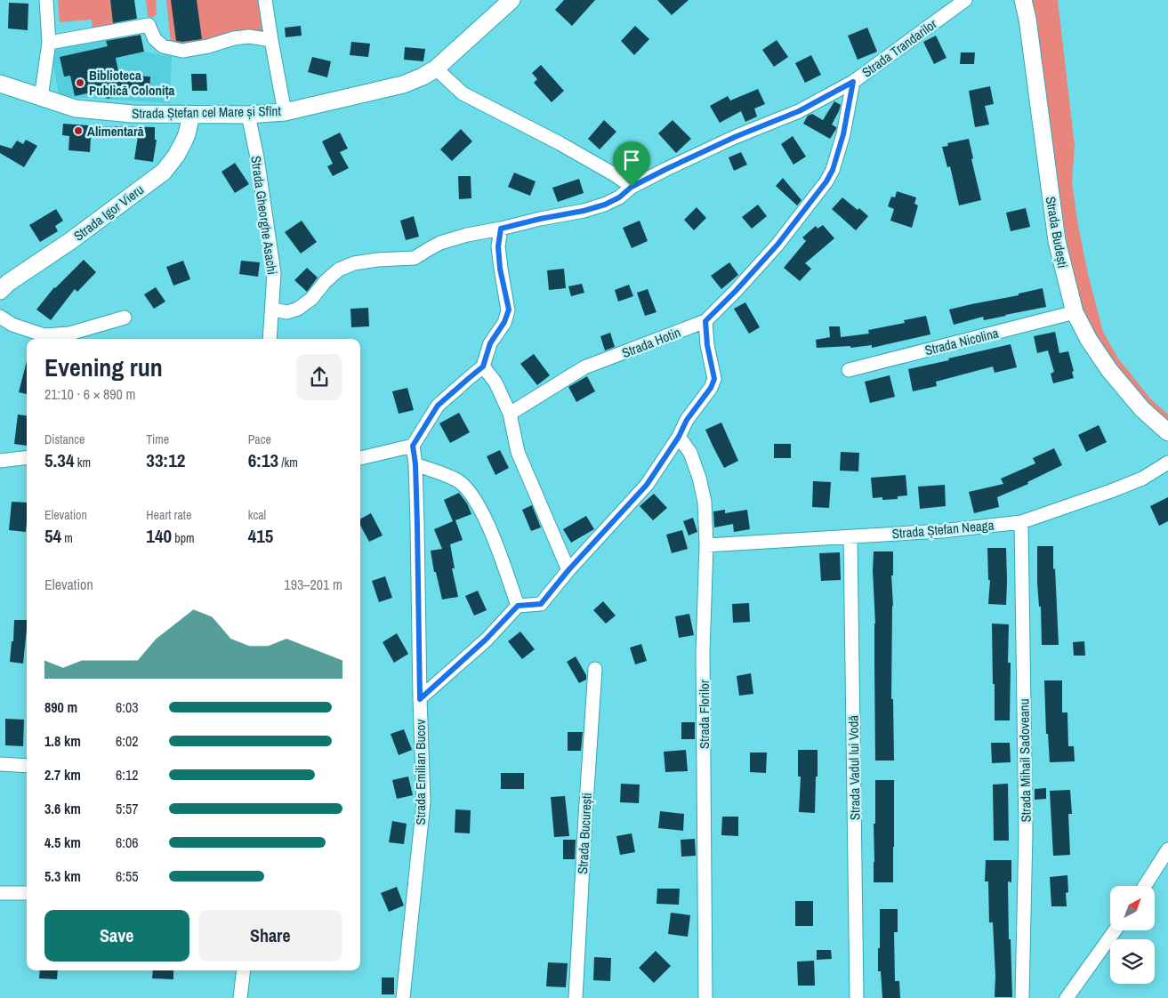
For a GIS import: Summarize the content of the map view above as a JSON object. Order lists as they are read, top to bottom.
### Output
{
  "streets": {
    "street": [
      "Strada Trandarilor",
      "Strada Ștefan cel Mare și Sfînt",
      "Strada Igor Vieru",
      "Strada Gheorghe Asachi",
      "Strada Budești",
      "Strada Nicolina",
      "Strada Hotin",
      "Strada Ștefan Neaga",
      "Strada Florilor",
      "Strada Mihail Sadoveanu",
      "Strada Vadul lui Vodă",
      "Strada Emilian Bucov",
      "Strada București"
    ]
  },
  "crossings": [
    ["Strada Trandarilor", "Strada Gheorghe Asachi"],
    ["Strada Trandarilor", "Strada Hotin"],
    ["Strada Ștefan cel Mare și Sfînt", "Strada Igor Vieru"],
    ["Strada Ștefan cel Mare și Sfînt", "Strada Gheorghe Asachi"],
    ["Strada Budești", "Strada Nicolina"],
    ["Strada Ștefan Neaga", "Strada Florilor"],
    ["Strada Ștefan Neaga", "Strada Mihail Sadoveanu"],
    ["Strada Ștefan Neaga", "Strada Vadul lui Vodă"]
  ],
  "places": ["Biblioteca Publică Colonița", "Alimentară"],
  "north": "top right",
  "page": {
    "heading": ["Evening run", "21:10 · 6 × 890 m"],
    "stats": [
      ["Distance", "5.34 km"],
      ["Time", "33:12"],
      ["Pace", "6:13 /km"],
      ["Elevation", "54 m"],
      ["Heart rate", "140 bpm"],
      ["kcal", "415"]
    ],
    "chart": ["Elevation", "193–201 m"],
    "list": [
      {
        "name": "890 m",
        "note": "6:03"
      },
      {
        "name": "1.8 km",
        "note": "6:02"
      },
      {
        "name": "2.7 km",
        "note": "6:12"
      },
      {
        "name": "3.6 km",
        "note": "5:57"
      },
      {
        "name": "4.5 km",
        "note": "6:06"
      },
      {
        "name": "5.3 km",
        "note": "6:55"
      }
    ],
    "buttons": ["Save", "Share"]
  }
}
